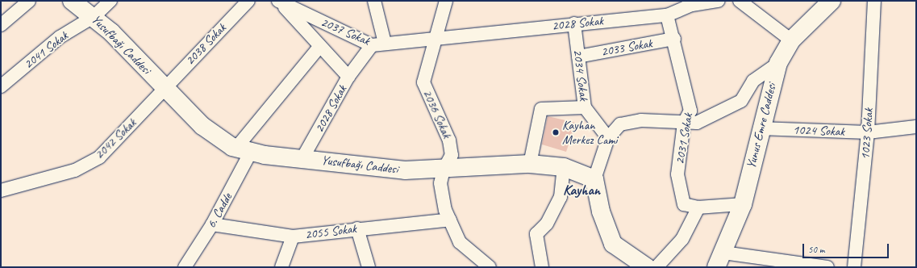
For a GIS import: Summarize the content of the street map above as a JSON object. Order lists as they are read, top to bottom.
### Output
{
  "streets": {
    "street": [
      "2028 Sokak",
      "2037 Sokak",
      "Yusufbağı Caddesi",
      "2038 Sokak",
      "2033 Sokak",
      "2041 Sokak",
      "2034 Sokak",
      "2036 Sokak",
      "Yunus Emre Caddesi",
      "1024 Sokak",
      "1023 Sokak",
      "2042 Sokak",
      "2031 Sokak",
      "6. Cadde",
      "2055 Sokak"
    ]
  },
  "crossings": [
    ["2028 Sokak", "2037 Sokak"],
    ["2028 Sokak", "Yusufbağı Caddesi"],
    ["2028 Sokak", "2034 Sokak"],
    ["2028 Sokak", "2036 Sokak"],
    ["2028 Sokak", "2031 Sokak"],
    ["2037 Sokak", "2036 Sokak"],
    ["Yusufbağı Caddesi", "2038 Sokak"],
    ["Yusufbağı Caddesi", "2041 Sokak"],
    ["Yusufbağı Caddesi", "2036 Sokak"],
    ["Yusufbağı Caddesi", "2042 Sokak"],
    ["Yusufbağı Caddesi", "6. Cadde"],
    ["2038 Sokak", "2042 Sokak"],
    ["2033 Sokak", "2034 Sokak"],
    ["2033 Sokak", "2031 Sokak"],
    ["2036 Sokak", "2055 Sokak"],
    ["Yunus Emre Caddesi", "1024 Sokak"],
    ["Yunus Emre Caddesi", "2031 Sokak"],
    ["1024 Sokak", "1023 Sokak"],
    ["6. Cadde", "2055 Sokak"]
  ],
  "districts": ["Kayhan"],
  "places": ["Kayhan Merkez Cami"],
  "scale_bar": "50 m"
}
